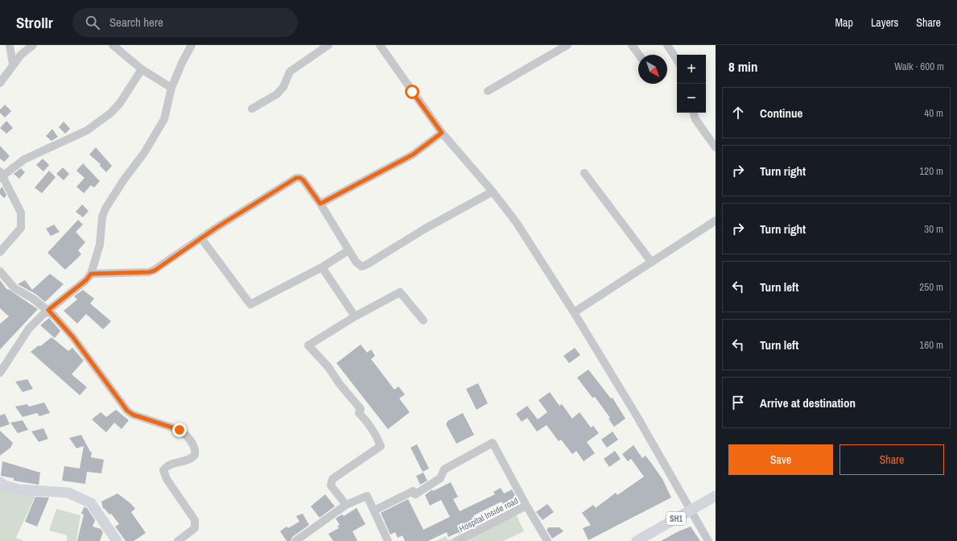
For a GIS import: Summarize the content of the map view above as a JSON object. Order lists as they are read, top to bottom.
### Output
{
  "streets": {
    "main road": ["SH1"],
    "street": ["Hospital Inside road"]
  },
  "north": "bottom right",
  "page": {
    "header": "Strollr",
    "search": "Search here",
    "nav": ["Map", "Layers", "Share"],
    "heading": ["8 min", "Walk · 600 m"],
    "map_buttons": ["+", "−"],
    "list": [
      ["Continue", "40 m"],
      ["Turn right", "120 m"],
      ["Turn right", "30 m"],
      ["Turn left", "250 m"],
      ["Turn left", "160 m"],
      "Arrive at destination"
    ],
    "buttons": ["Save", "Share"]
  }
}
